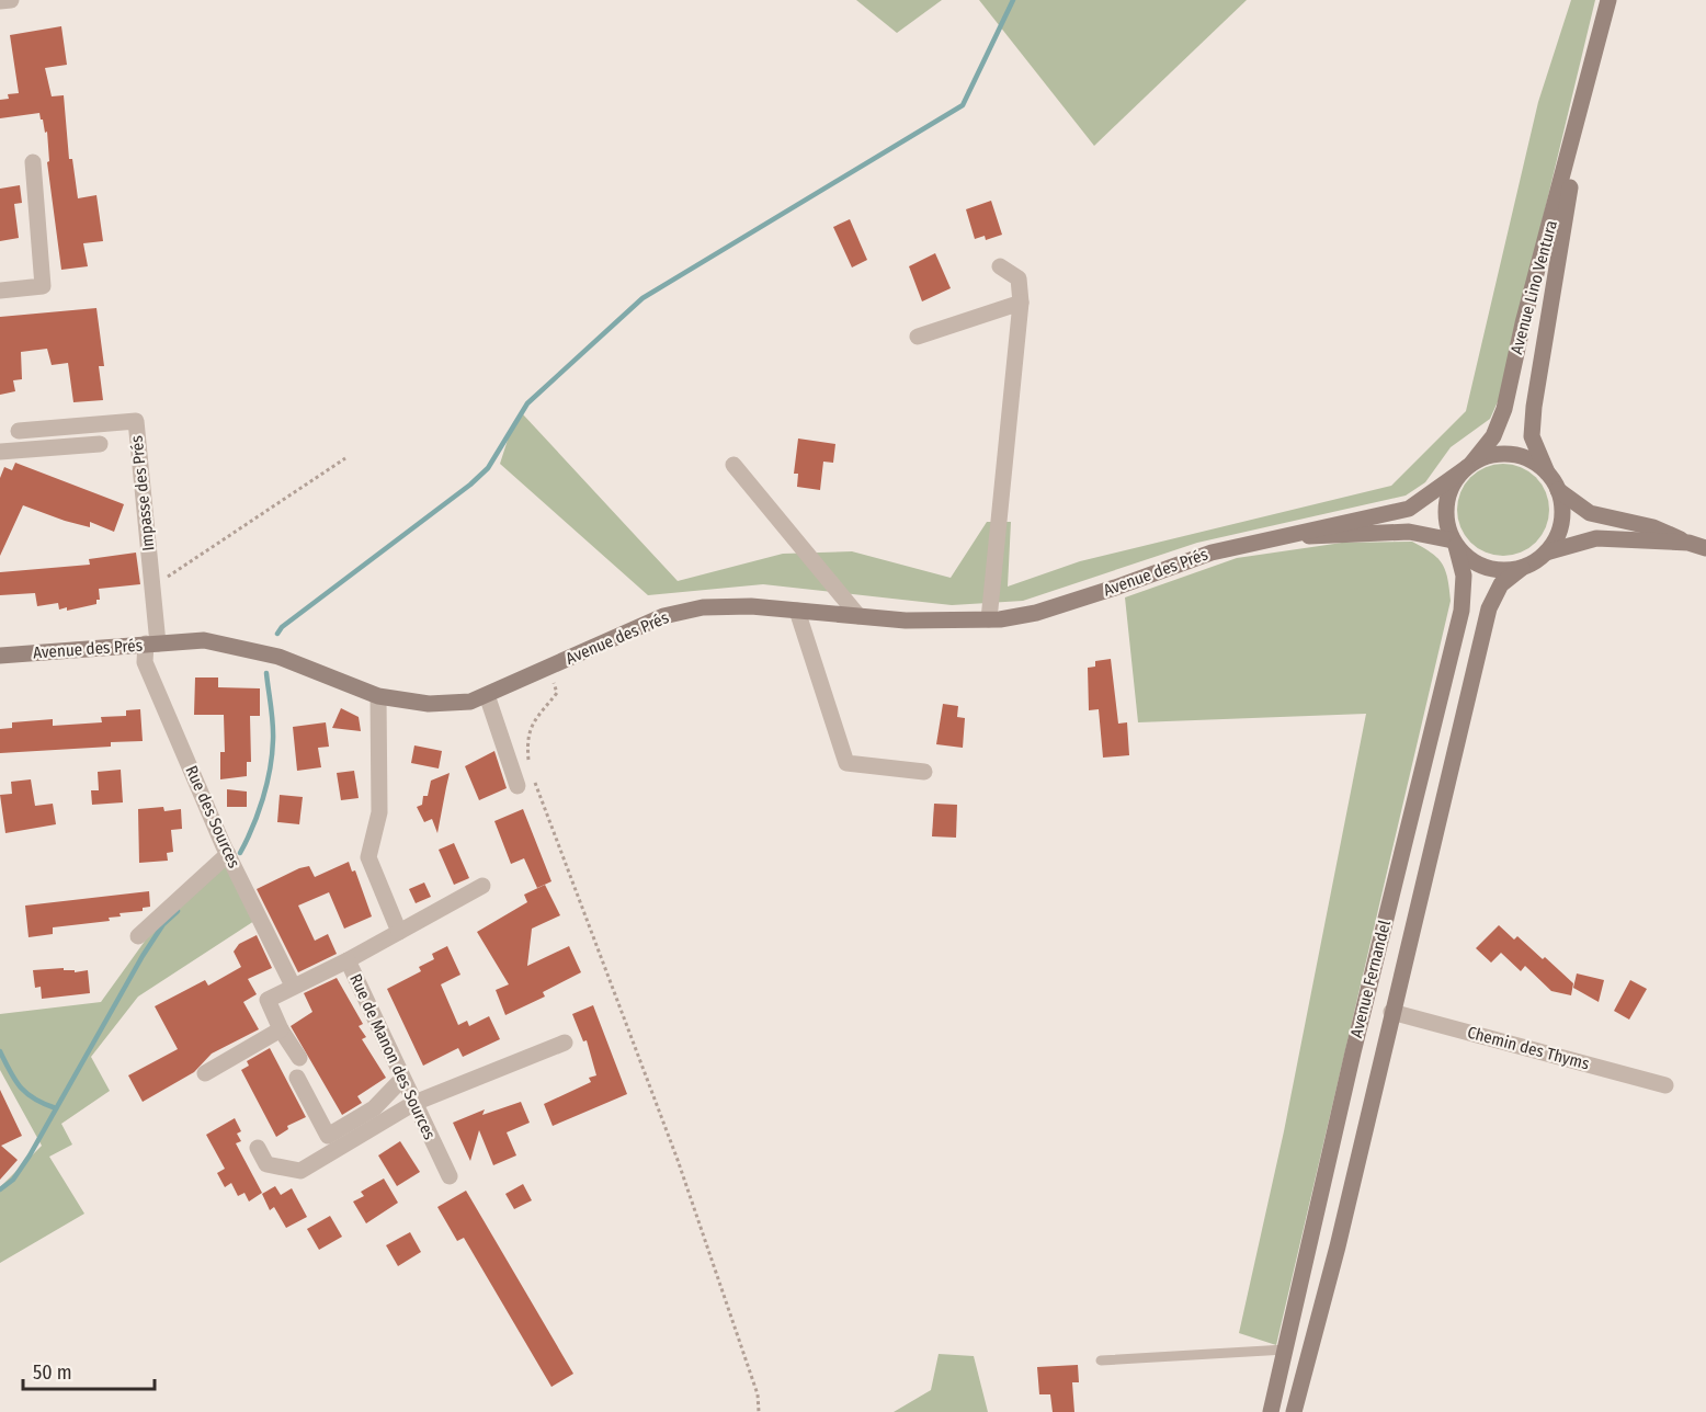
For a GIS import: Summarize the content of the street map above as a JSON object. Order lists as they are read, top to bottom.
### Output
{
  "streets": {
    "main road": ["Avenue Lino Ventura", "Avenue des Prés", "Avenue Fernandel"],
    "street": [
      "Impasse des Prés",
      "Rue des Sources",
      "Chemin des Thyms",
      "Rue de Manon des Sources"
    ]
  },
  "crossings": [
    ["Avenue Lino Ventura", "Avenue des Prés"],
    ["Avenue Lino Ventura", "Avenue Fernandel"],
    ["Impasse des Prés", "Avenue des Prés"],
    ["Impasse des Prés", "Rue des Sources"],
    ["Avenue des Prés", "Rue des Sources"],
    ["Avenue des Prés", "Avenue Fernandel"],
    ["Avenue Fernandel", "Chemin des Thyms"]
  ],
  "scale_bar": "50 m"
}
